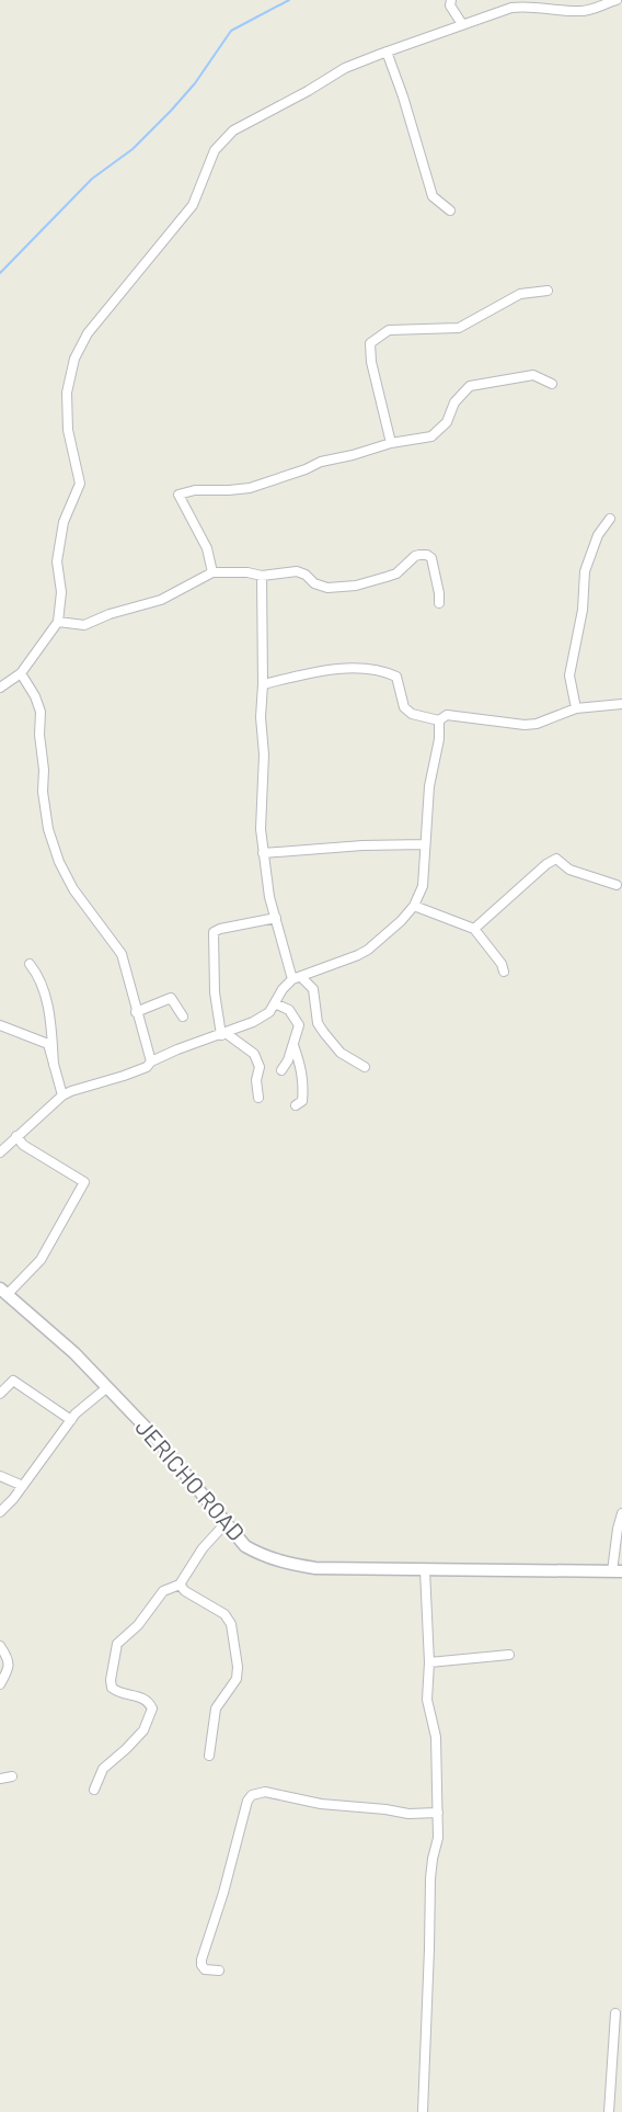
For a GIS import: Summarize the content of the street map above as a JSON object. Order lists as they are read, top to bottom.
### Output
{
  "streets": {
    "street": ["JERICHO ROAD"]
  }
}
